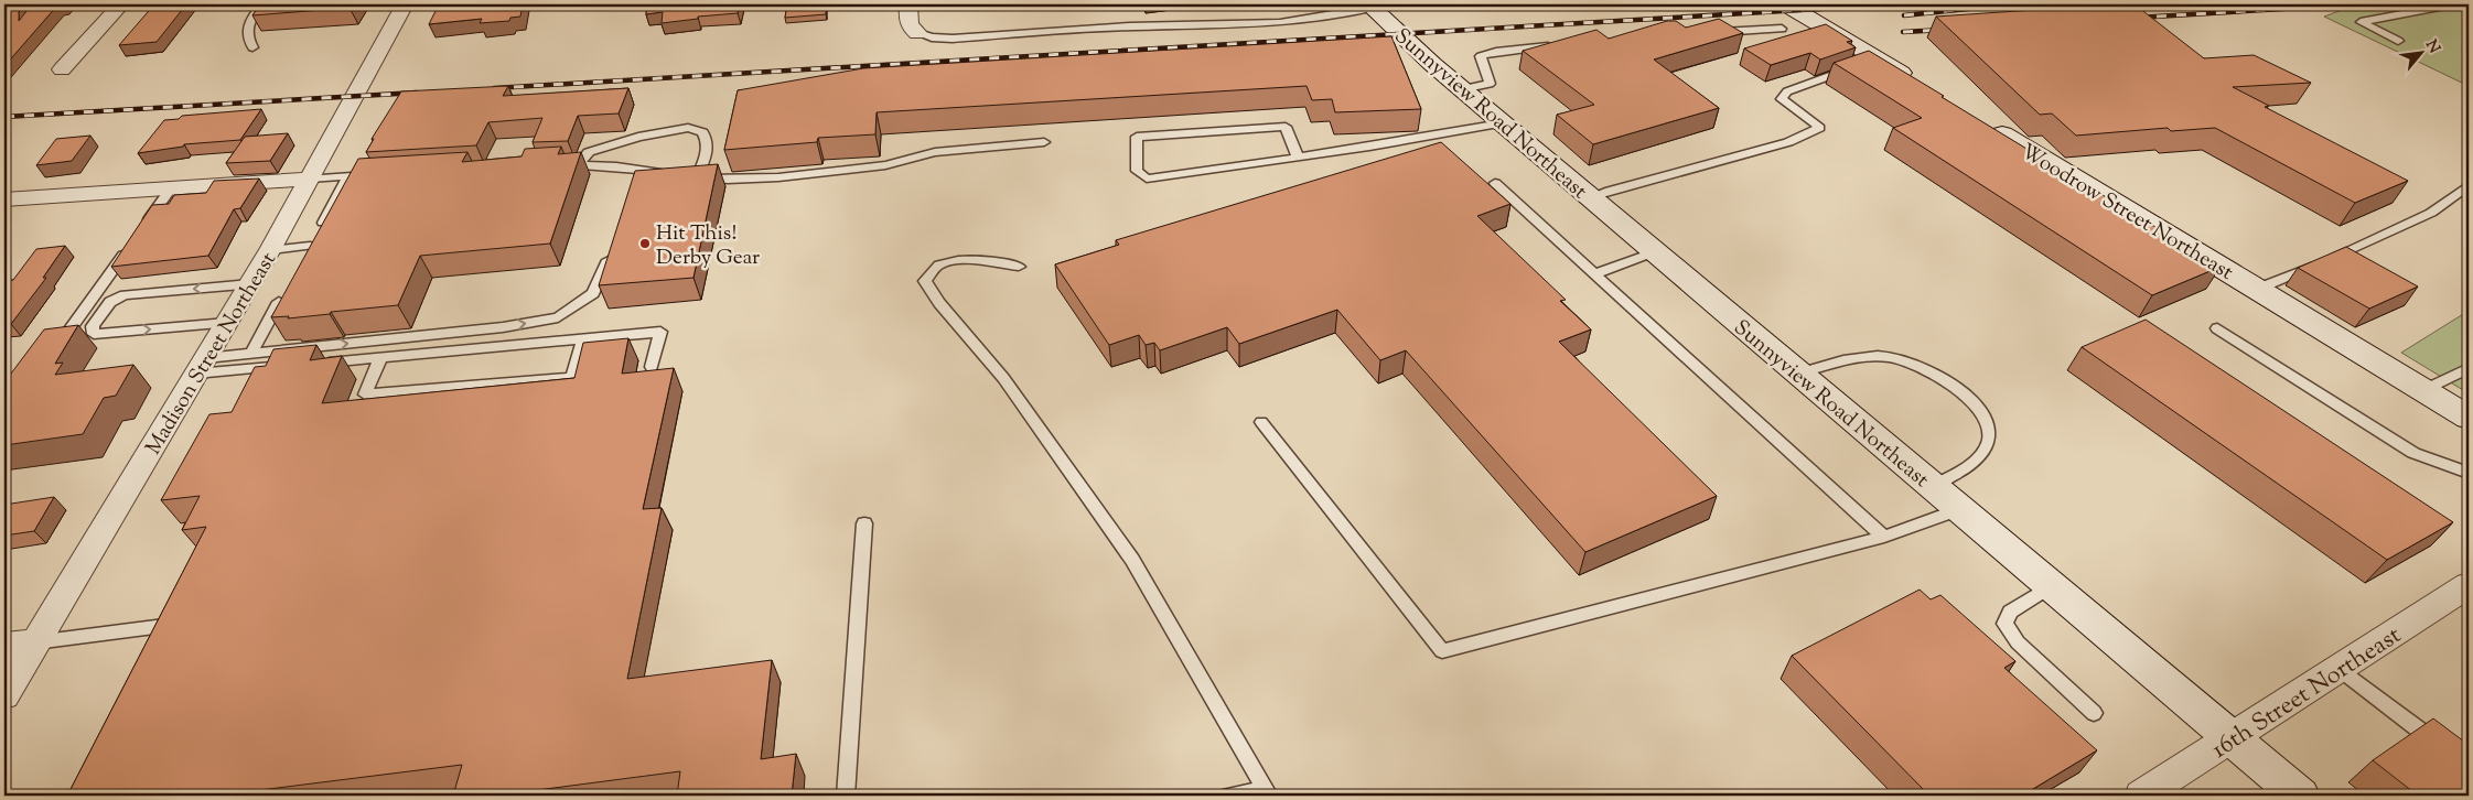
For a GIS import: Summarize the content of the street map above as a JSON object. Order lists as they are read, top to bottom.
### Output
{
  "streets": {
    "main road": ["Sunnyview Road Northeast", "Woodrow Street Northeast"],
    "street": ["Madison Street Northeast", "16th Street Northeast"]
  },
  "crossings": [
    ["Sunnyview Road Northeast", "16th Street Northeast"]
  ],
  "places": ["Hit This! Derby Gear"],
  "north": "top right"
}
